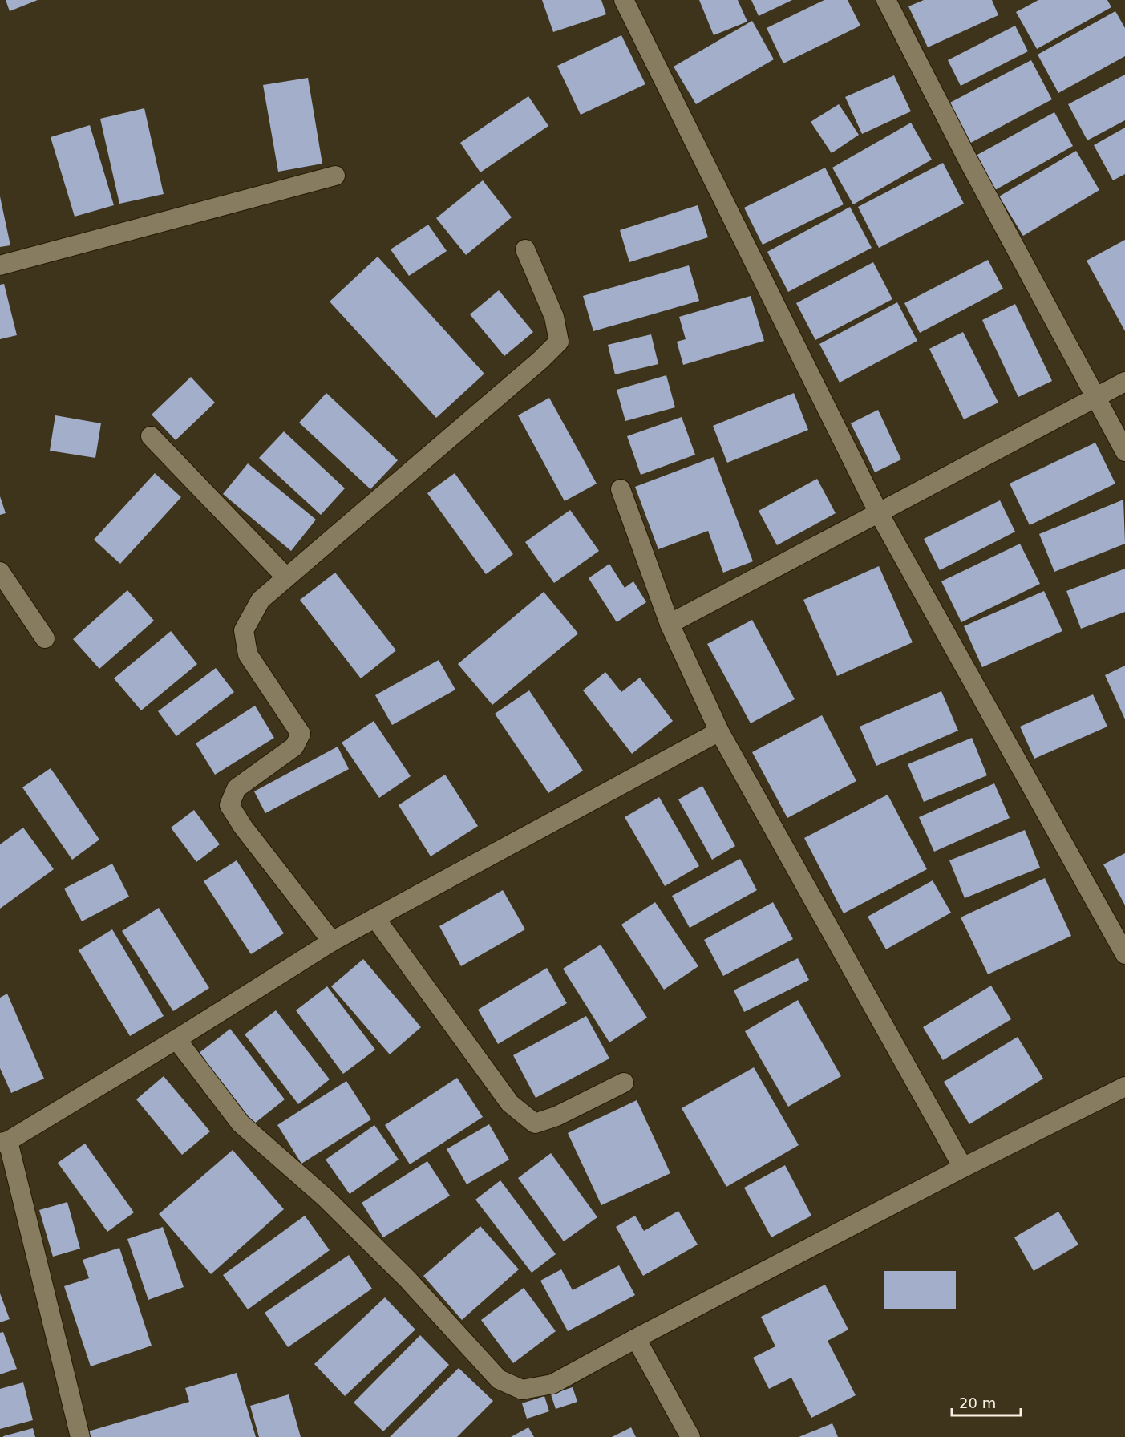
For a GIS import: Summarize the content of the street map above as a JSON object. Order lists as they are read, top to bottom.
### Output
{
  "scale_bar": "20 m"
}
